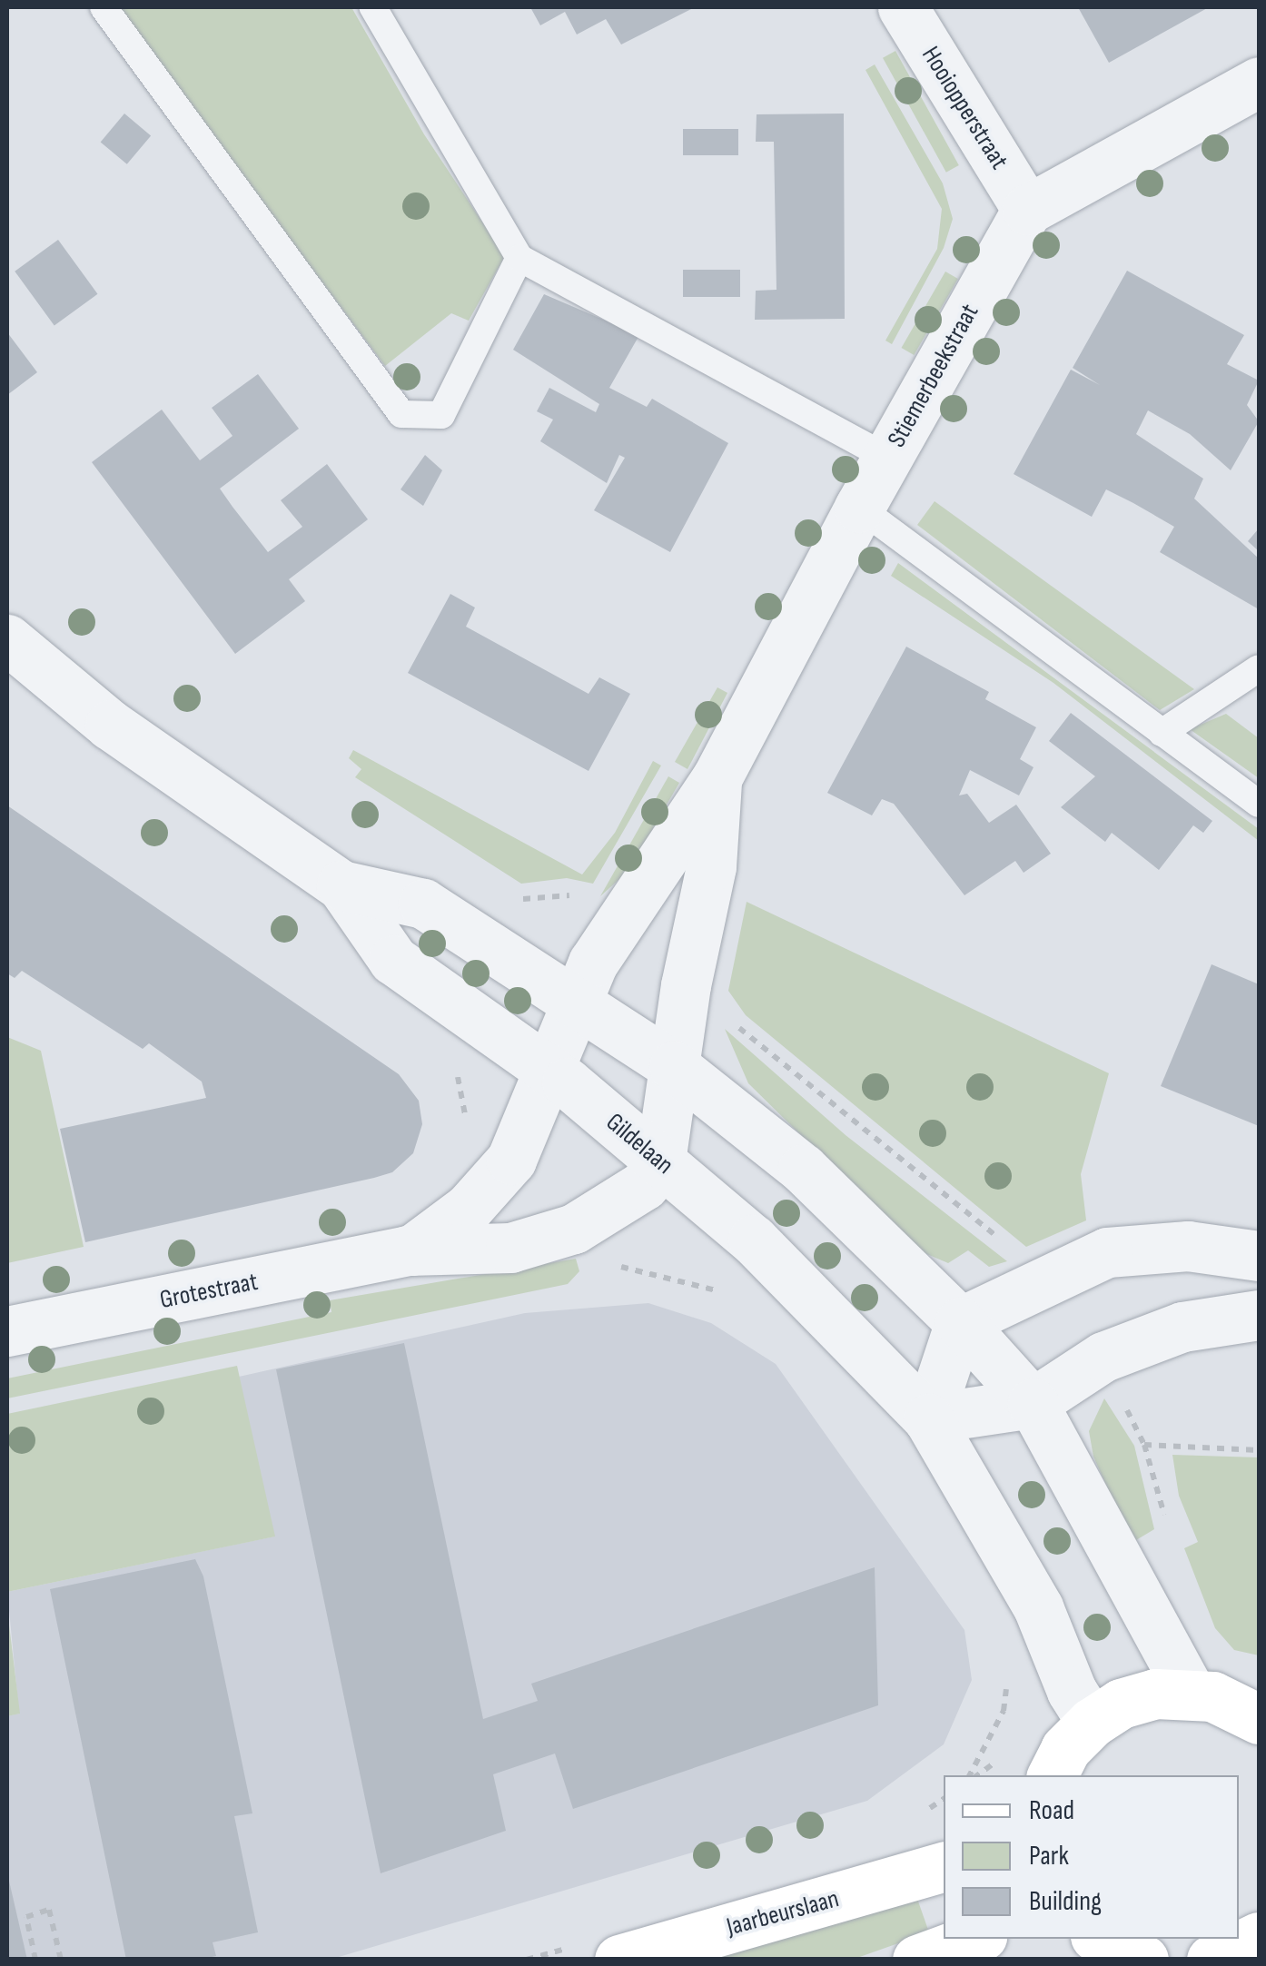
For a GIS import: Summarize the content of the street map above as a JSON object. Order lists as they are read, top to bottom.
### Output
{
  "streets": {
    "main road": ["Jaarbeurslaan"],
    "street": [
      "Hooiopperstraat",
      "Stiemerbeekstraat",
      "Gildelaan",
      "Grotestraat"
    ]
  },
  "crossings": [
    ["Hooiopperstraat", "Stiemerbeekstraat"],
    ["Stiemerbeekstraat", "Gildelaan"],
    ["Stiemerbeekstraat", "Grotestraat"],
    ["Gildelaan", "Grotestraat"]
  ],
  "legend": ["Road", "Park", "Building"]
}
